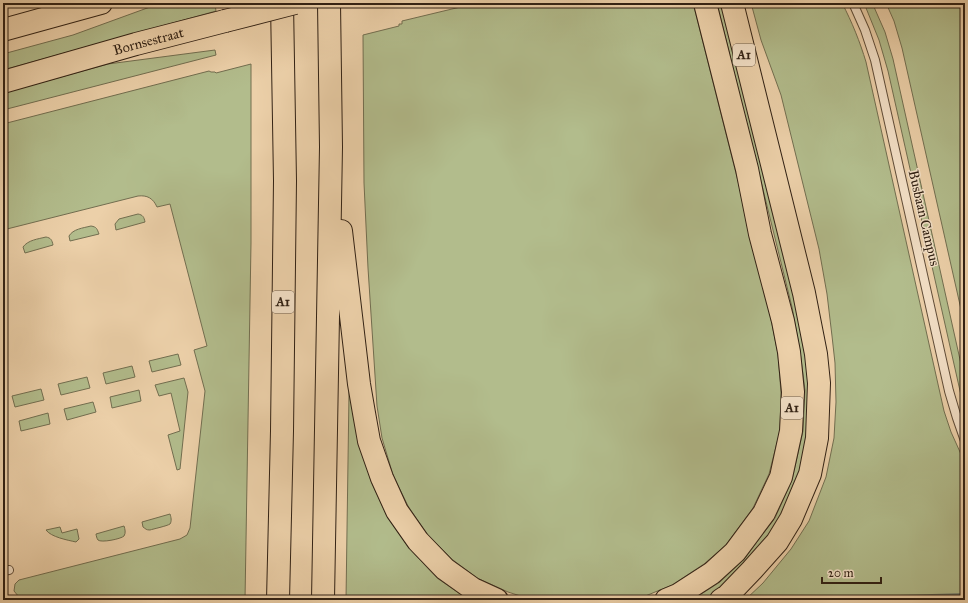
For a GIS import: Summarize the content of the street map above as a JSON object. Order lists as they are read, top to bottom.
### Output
{
  "streets": {
    "main road": ["Bornsestraat", "A1"],
    "lane": ["Busbaan Campus"]
  },
  "scale_bar": "20 m"
}
